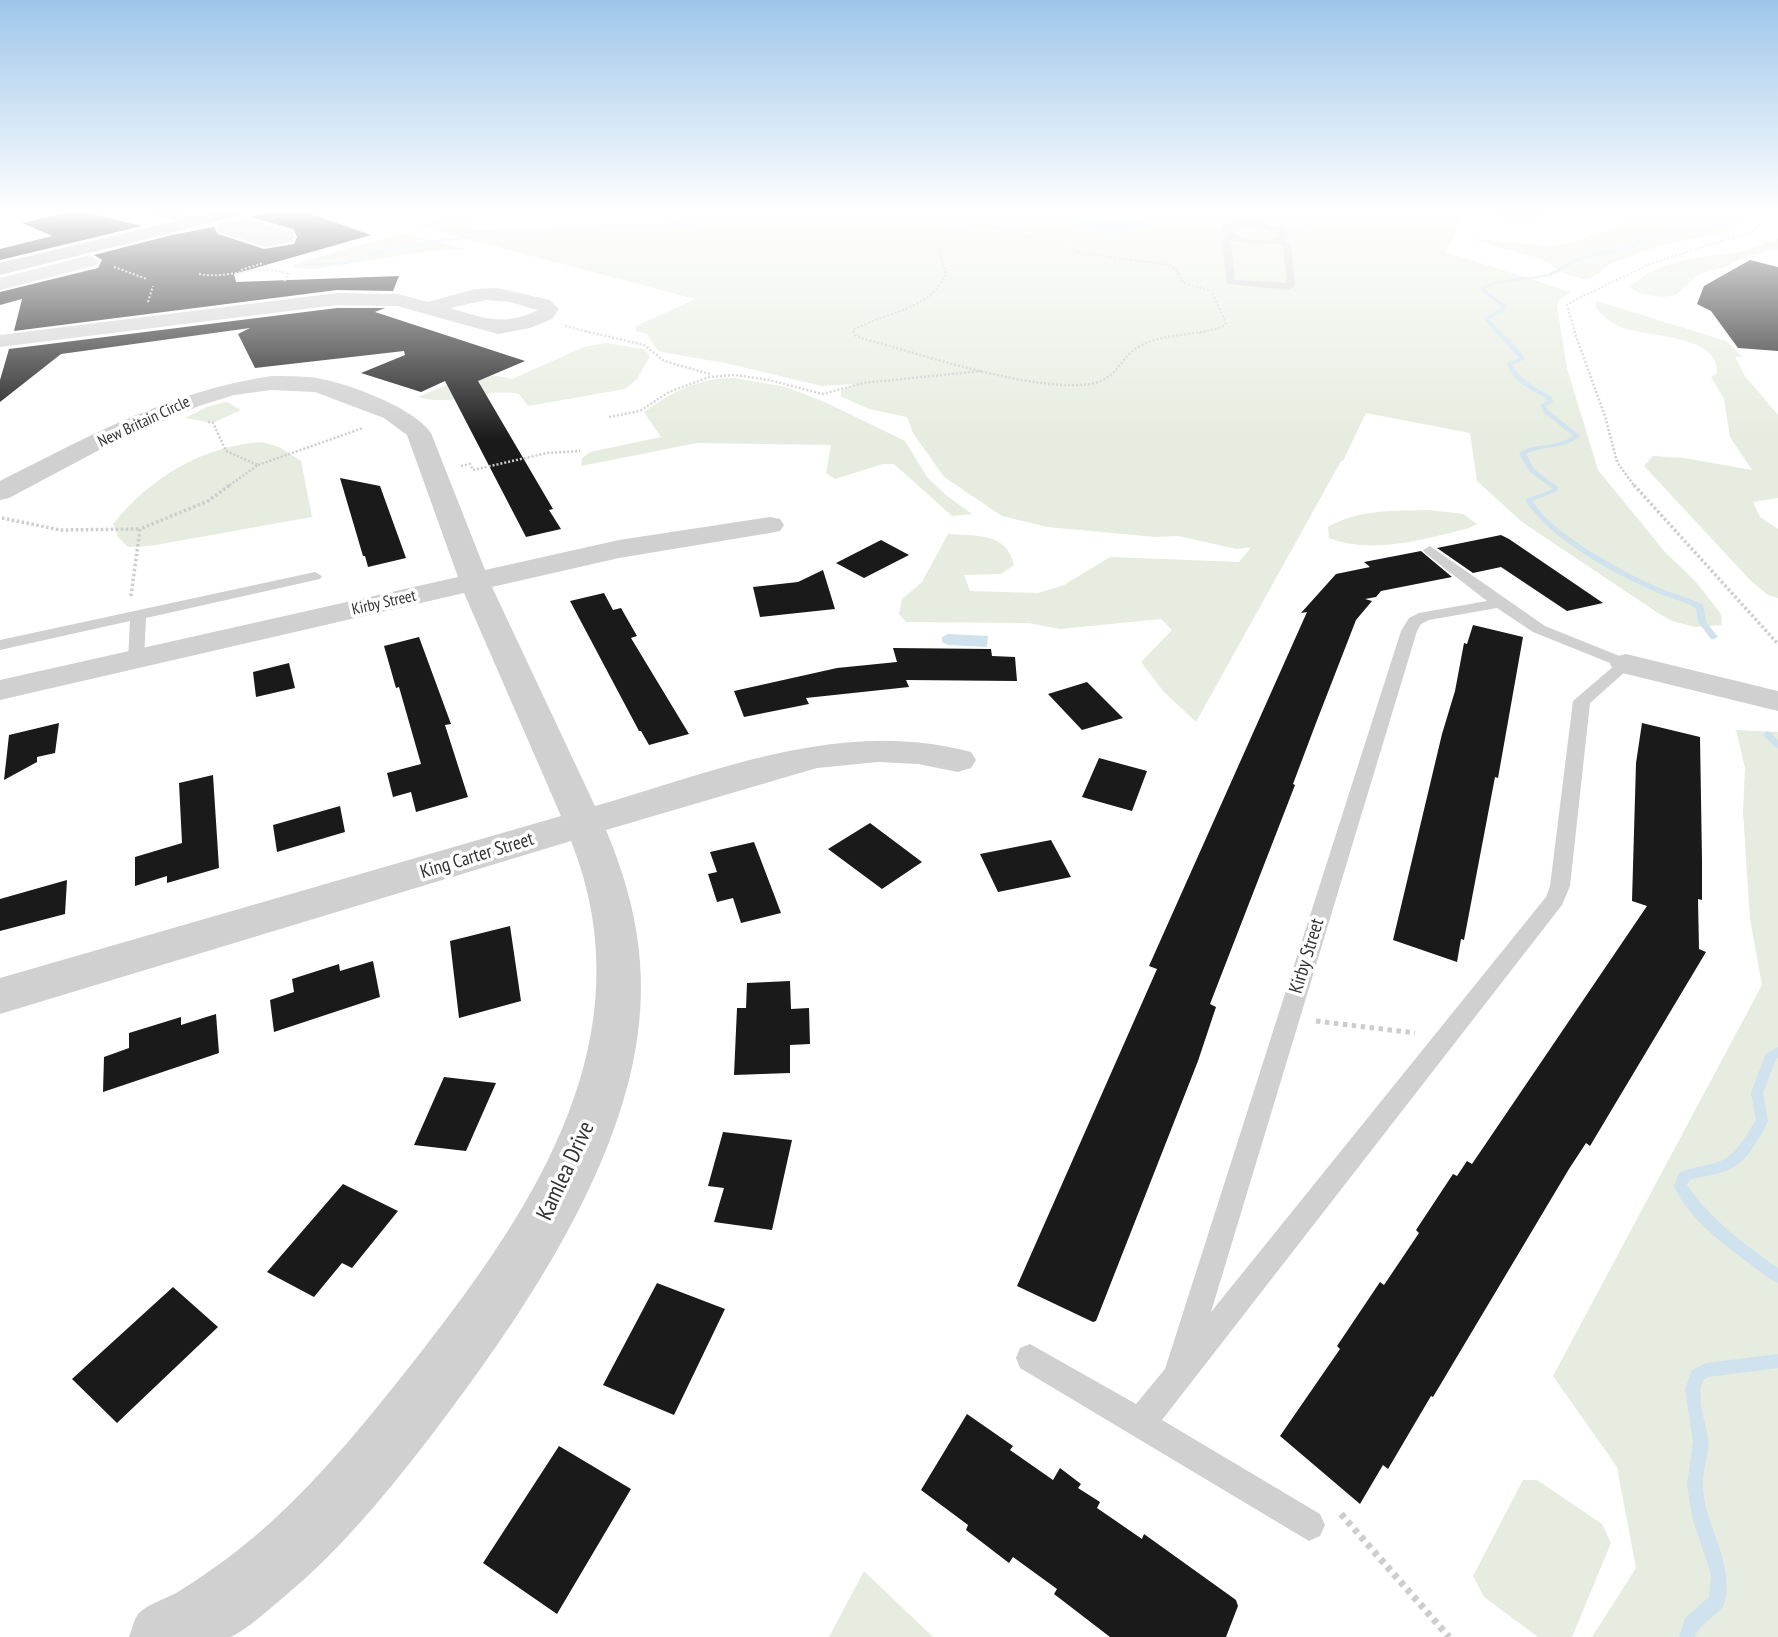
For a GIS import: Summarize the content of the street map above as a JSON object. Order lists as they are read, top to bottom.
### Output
{
  "streets": {
    "street": [
      "New Britain Circle",
      "Kirby Street",
      "King Carter Street",
      "Kamlea Drive"
    ]
  },
  "crossings": [
    ["New Britain Circle", "Kirby Street"],
    ["New Britain Circle", "Kamlea Drive"],
    ["Kirby Street", "Kamlea Drive"],
    ["King Carter Street", "Kamlea Drive"]
  ]
}
